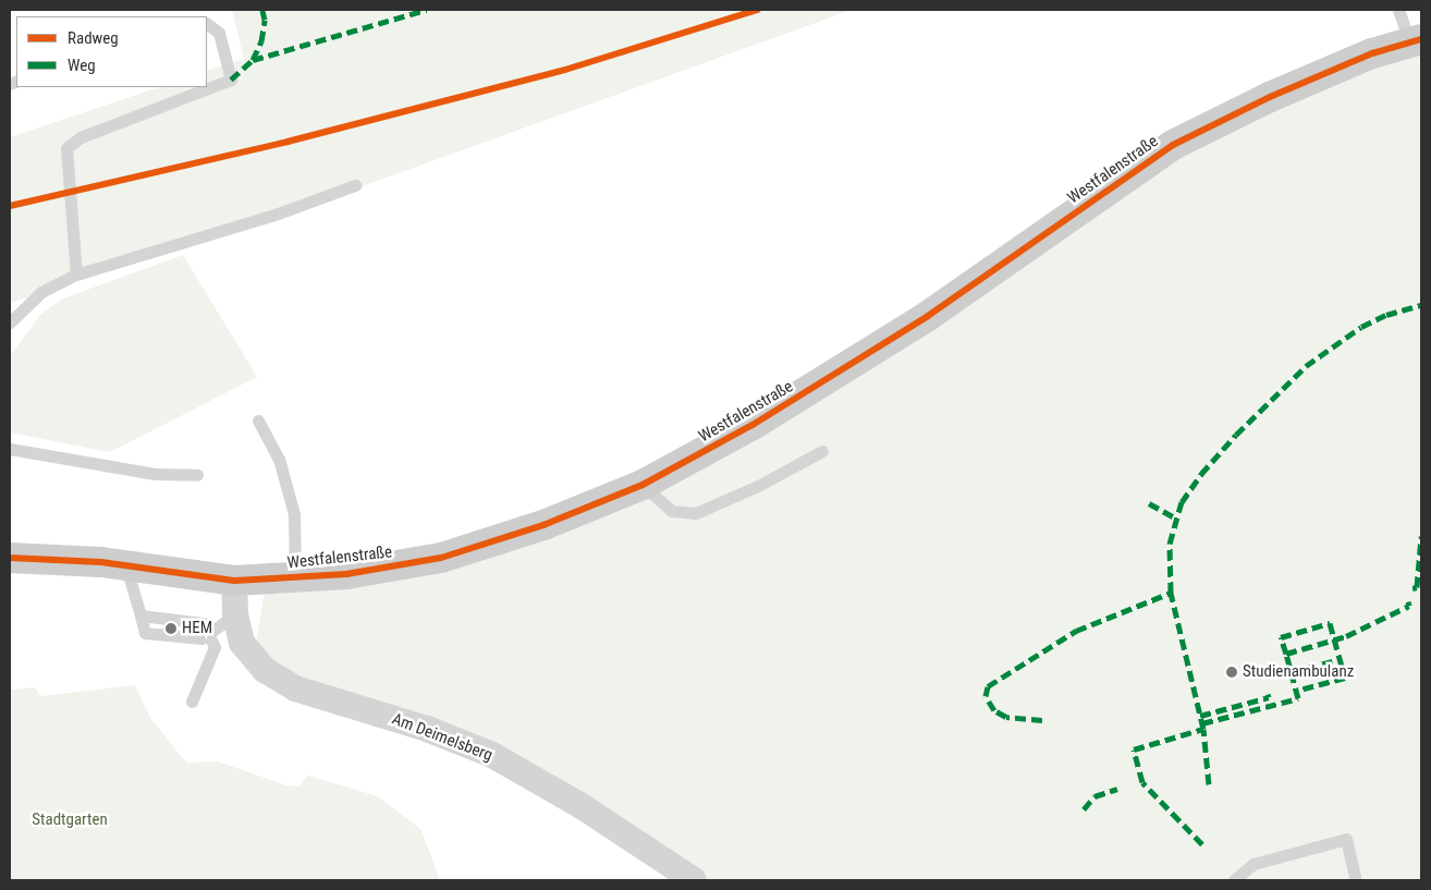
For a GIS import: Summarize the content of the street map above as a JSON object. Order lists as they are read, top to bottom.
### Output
{
  "streets": {
    "main road": ["Westfalenstraße"],
    "street": ["Am Deimelsberg"]
  },
  "crossings": [
    ["Westfalenstraße", "Am Deimelsberg"]
  ],
  "parks": ["Stadtgarten"],
  "places": ["HEM", "Studienambulanz"],
  "legend": ["Radweg", "Weg"]
}
